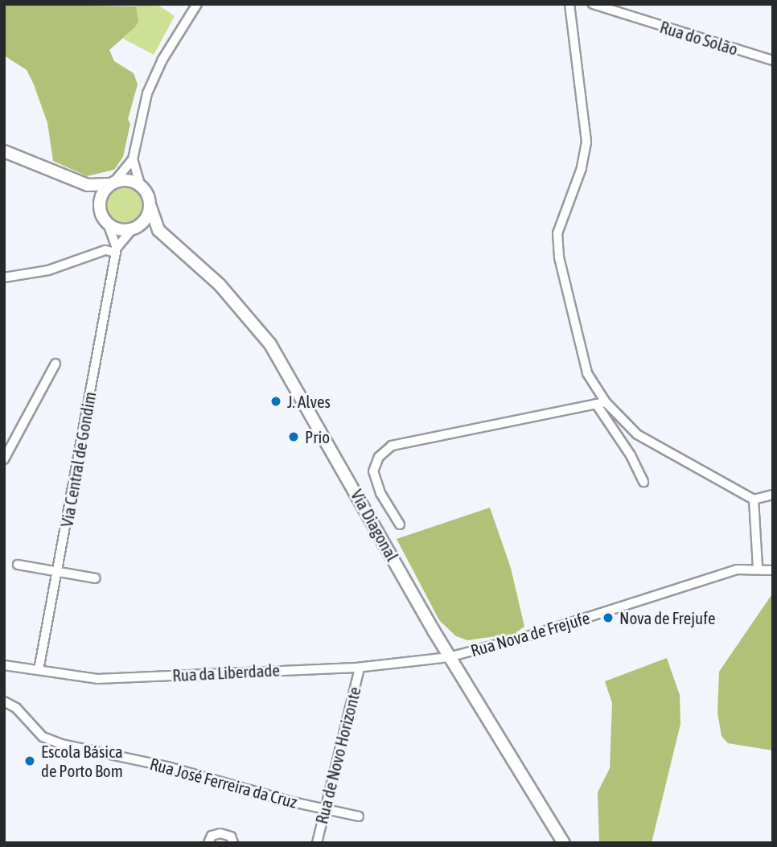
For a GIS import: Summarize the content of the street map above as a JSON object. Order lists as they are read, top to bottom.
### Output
{
  "streets": {
    "main road": ["Via Diagonal"],
    "street": [
      "Rua do Solão",
      "Via Central de Gondim",
      "Rua Nova de Frejufe",
      "Rua da Liberdade",
      "Rua de Novo Horizonte",
      "Rua José Ferreira da Cruz"
    ]
  },
  "crossings": [
    ["Via Central de Gondim", "Via Diagonal"],
    ["Via Central de Gondim", "Rua da Liberdade"],
    ["Via Diagonal", "Rua Nova de Frejufe"],
    ["Via Diagonal", "Rua da Liberdade"],
    ["Rua Nova de Frejufe", "Rua da Liberdade"],
    ["Rua da Liberdade", "Rua de Novo Horizonte"],
    ["Rua de Novo Horizonte", "Rua José Ferreira da Cruz"]
  ],
  "places": [
    "J. Alves",
    "Prio",
    "Nova de Frejufe",
    "Escola Básica de Porto Bom"
  ]
}
